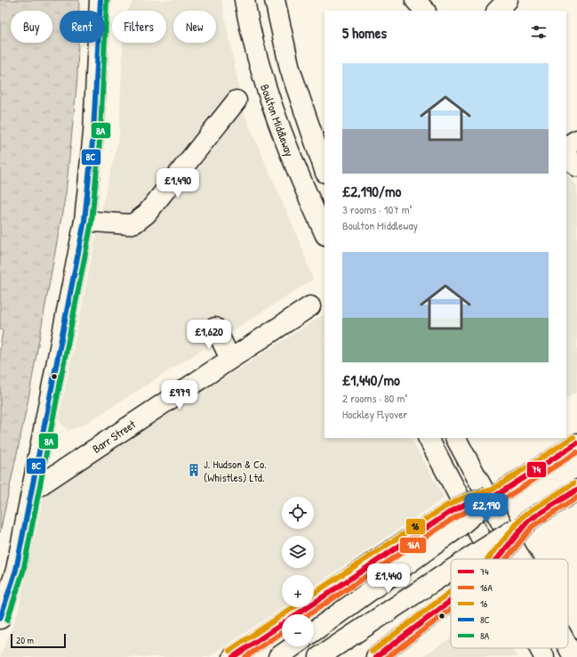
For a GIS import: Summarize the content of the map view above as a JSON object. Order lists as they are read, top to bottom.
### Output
{
  "streets": {
    "main road": ["Boulton Middleway", "Barr Street"]
  },
  "places": {
    "building": ["J. Hudson & Co. (Whistles) Ltd."]
  },
  "lines": [
    "transit line 8C",
    "transit line 8A",
    "transit line 16",
    "transit line 74",
    "transit line 16A"
  ],
  "legend": [
    "74",
    "16A",
    "16",
    "8C",
    "8A"
  ],
  "scale_bar": "20 m",
  "page": {
    "chip": [
      "Buy",
      "Rent",
      "Filters",
      "New"
    ],
    "heading": "5 homes",
    "list": [
      {
        "name": "£2,190/mo",
        "note": "3 rooms · 107 m² · Boulton Middleway"
      },
      {
        "name": "£1,440/mo",
        "note": "2 rooms · 80 m² · Hockley Flyover"
      }
    ],
    "price": [
      "£1,490",
      "£1,620",
      "£979",
      "£2,190",
      "£1,440"
    ],
    "map_buttons": ["+", "−"],
    "scale": "20 m"
  }
}
